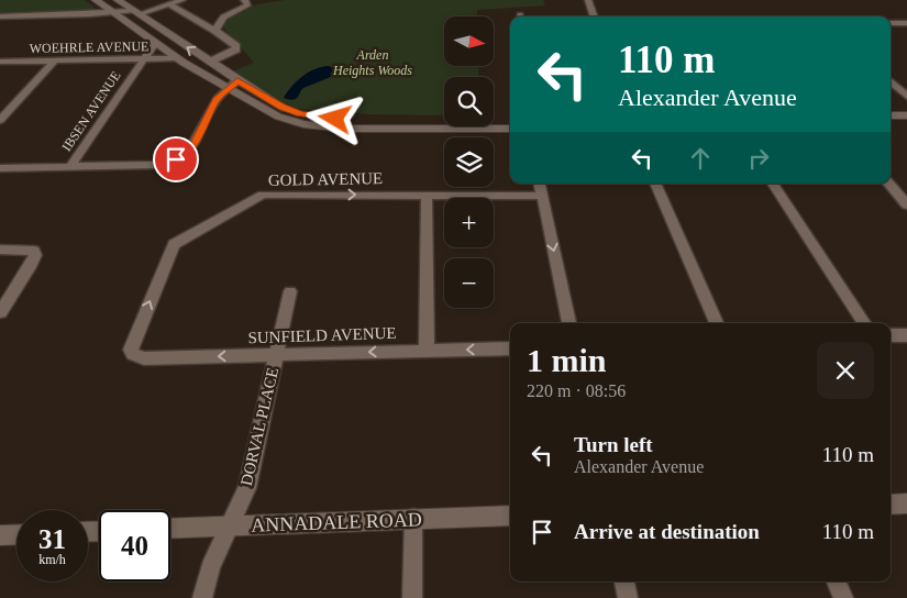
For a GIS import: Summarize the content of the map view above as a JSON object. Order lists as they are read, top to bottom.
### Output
{
  "streets": {
    "street": [
      "WOEHRLE AVENUE",
      "IBSEN AVENUE",
      "GOLD AVENUE",
      "SUNFIELD AVENUE",
      "DORVAL PLACE",
      "ANNADALE ROAD"
    ]
  },
  "crossings": [
    ["WOEHRLE AVENUE", "IBSEN AVENUE"],
    ["GOLD AVENUE", "SUNFIELD AVENUE"],
    ["SUNFIELD AVENUE", "DORVAL PLACE"],
    ["DORVAL PLACE", "ANNADALE ROAD"]
  ],
  "one_way": ["GOLD AVENUE", "SUNFIELD AVENUE"],
  "parks": ["Arden Heights Woods"],
  "north": "right",
  "page": {
    "map_buttons": ["+", "−"],
    "turn": ["110 m", "Alexander Avenue"],
    "heading": ["1 min", "220 m · 08:56"],
    "list": [
      {
        "name": "Turn left",
        "note": "Alexander Avenue",
        "value": "110 m"
      },
      {
        "name": "Arrive at destination",
        "value": "110 m"
      }
    ],
    "speed": "31 km/h",
    "limit": "40"
  }
}
